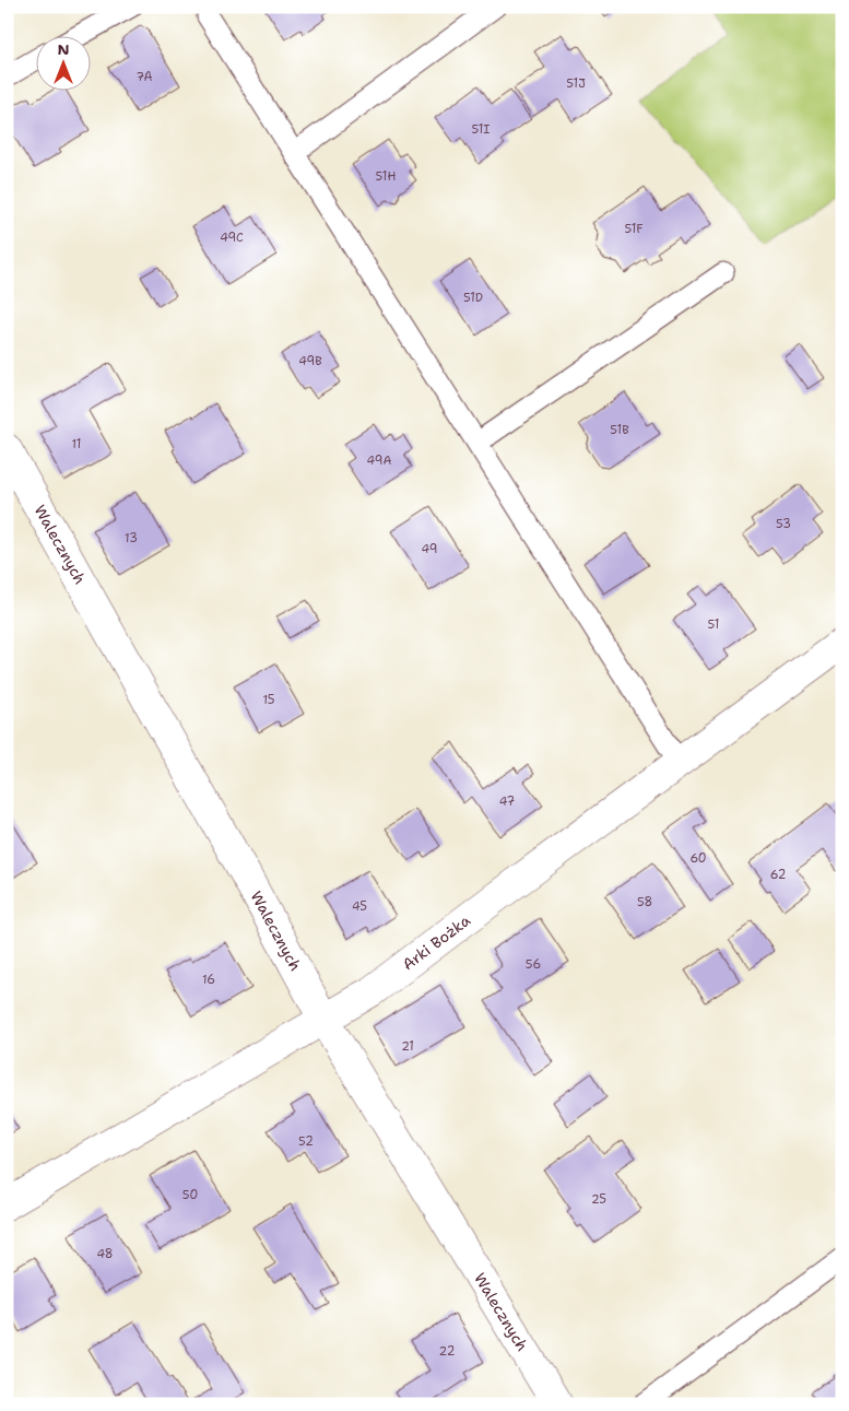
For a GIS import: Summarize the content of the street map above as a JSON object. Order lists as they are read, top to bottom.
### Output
{
  "streets": {
    "street": ["Walecznych", "Arki Bożka"]
  },
  "crossings": [
    ["Walecznych", "Arki Bożka"]
  ],
  "house_numbers": [
    "7A",
    "51J",
    "51I",
    "51H",
    "51F",
    "49C",
    "51D",
    "49B",
    "51B",
    "11",
    "49A",
    "53",
    "13",
    "49",
    "51",
    "15",
    "47",
    "60",
    "62",
    "58",
    "45",
    "56",
    "16",
    "21",
    "52",
    "50",
    "25",
    "48",
    "22"
  ],
  "north": "top"
}
